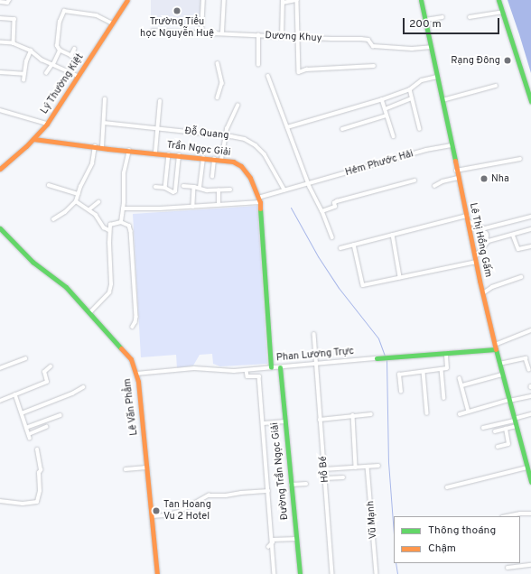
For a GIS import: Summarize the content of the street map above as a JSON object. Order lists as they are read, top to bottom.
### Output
{
  "streets": {
    "street": [
      "Dương Khuy",
      "Lý Thường Kiệt",
      "Đỗ Quang",
      "Trần Ngọc Giải",
      "Hẻm Phước Hải",
      "Lê Thị Hồng Gấm",
      "Phan Lương Trực",
      "Lê Văn Phẩm",
      "Hồ Bé",
      "Đường Trần Ngọc Giải",
      "Vũ Mạnh"
    ]
  },
  "crossings": [
    ["Dương Khuy", "Lê Thị Hồng Gấm"],
    ["Lý Thường Kiệt", "Trần Ngọc Giải"],
    ["Đỗ Quang", "Hẻm Phước Hải"],
    ["Trần Ngọc Giải", "Hẻm Phước Hải"],
    ["Trần Ngọc Giải", "Phan Lương Trực"],
    ["Hẻm Phước Hải", "Lê Thị Hồng Gấm"],
    ["Lê Thị Hồng Gấm", "Phan Lương Trực"],
    ["Phan Lương Trực", "Lê Văn Phẩm"],
    ["Phan Lương Trực", "Hồ Bé"],
    ["Phan Lương Trực", "Đường Trần Ngọc Giải"]
  ],
  "places": [
    "Trường Tiểu học Nguyễn Huệ",
    "Rạng Đông",
    "Nha",
    "Tan Hoang Vu 2 Hotel"
  ],
  "legend": ["Thông thoáng", "Chậm"],
  "scale_bar": "200 m"
}
